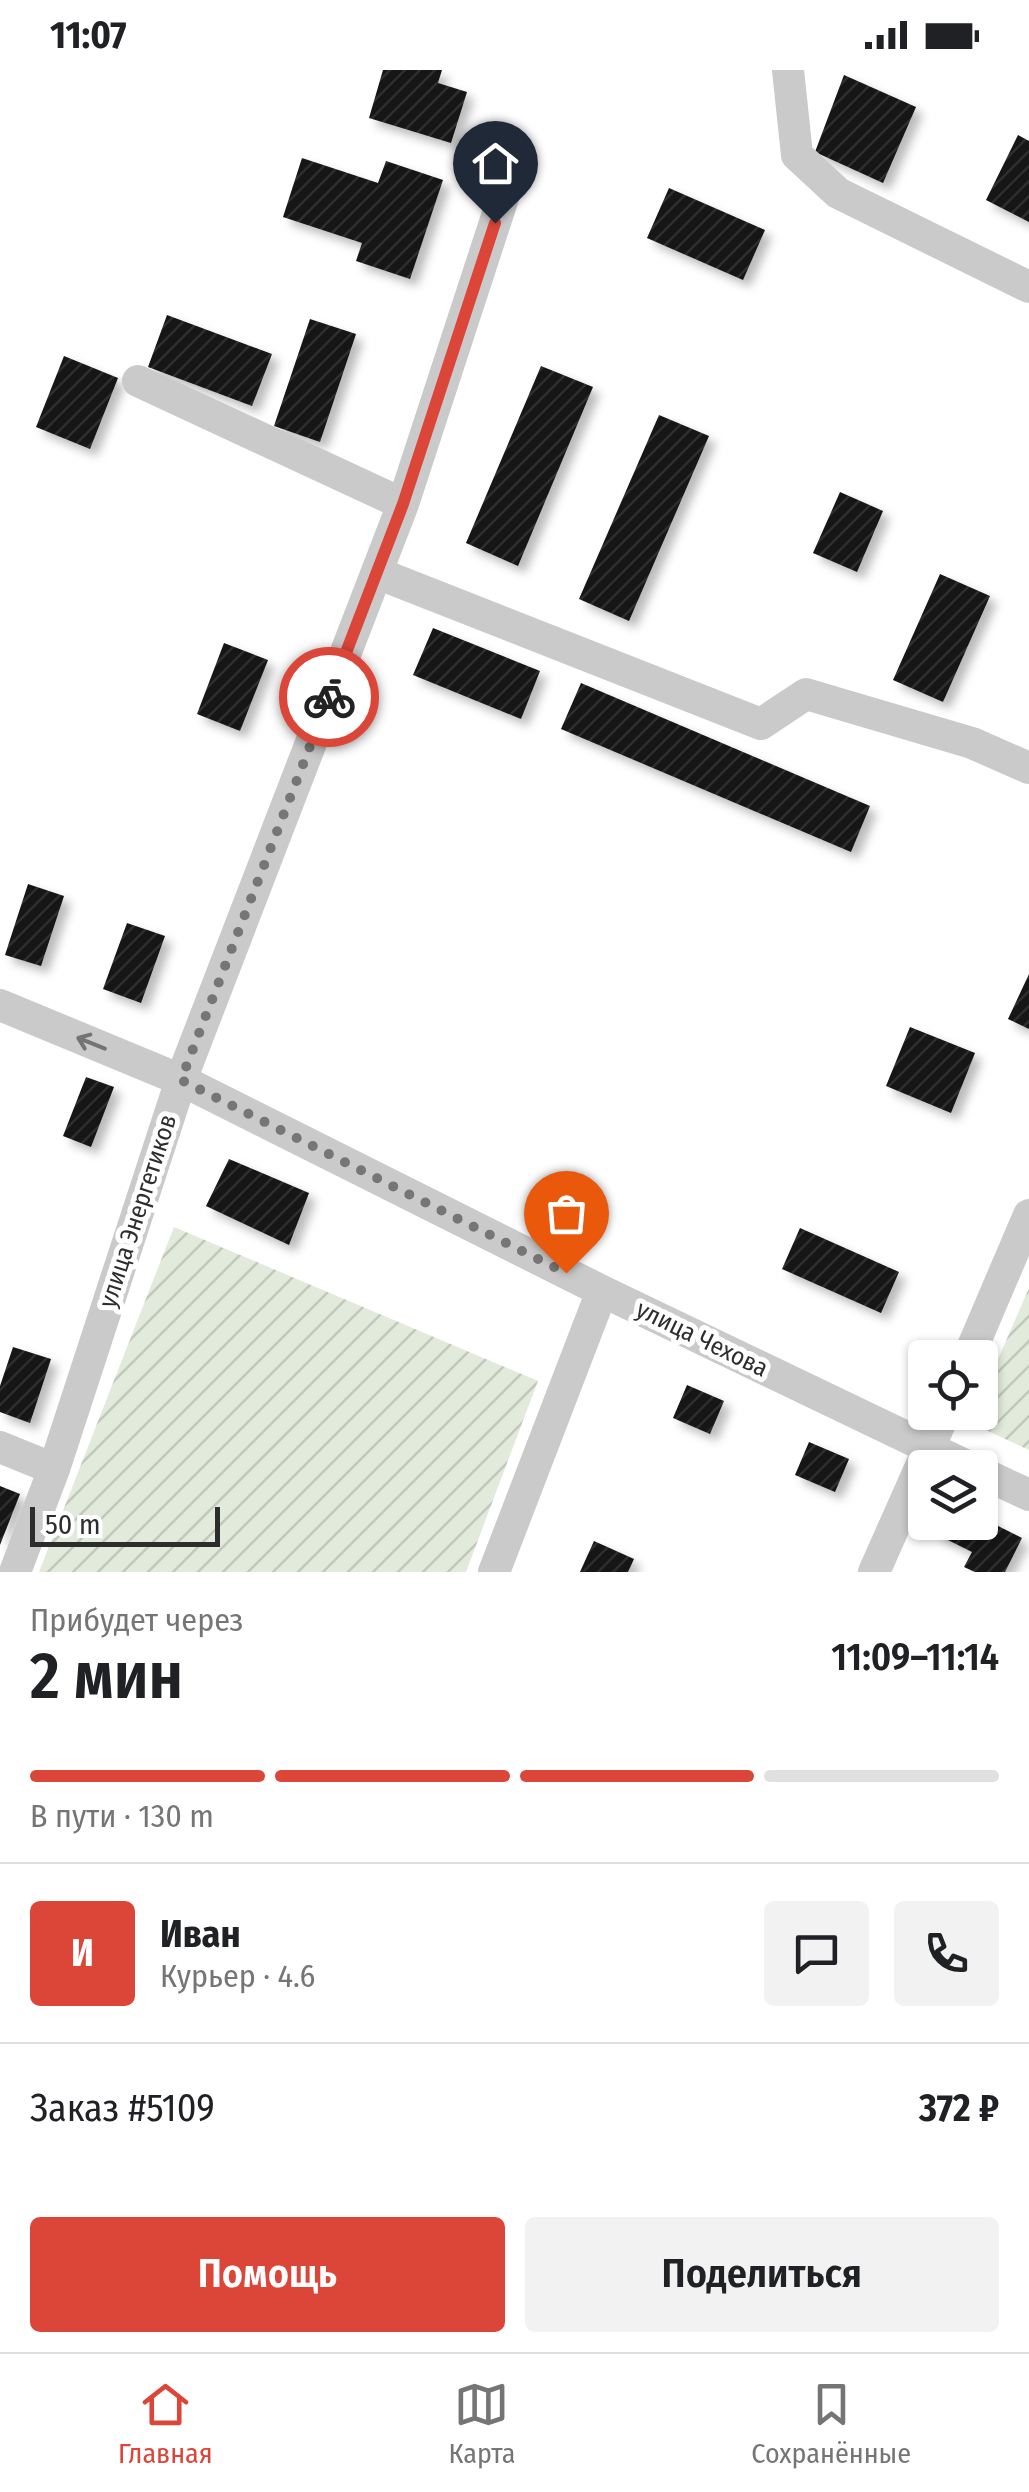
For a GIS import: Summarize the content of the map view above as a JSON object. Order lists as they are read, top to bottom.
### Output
{
  "streets": {
    "street": ["улица Энергетиков", "улица Чехова"]
  },
  "crossings": [
    ["улица Энергетиков", "улица Чехова"]
  ],
  "scale_bar": "50 m",
  "page": {
    "status": "11:07",
    "scale": "50 m",
    "heading": ["2 мин", "Прибудет через", "11:09–11:14"],
    "panel": [
      "Иван",
      "Курьер · 4.6",
      "Заказ #5109",
      "372 ₽"
    ],
    "bar": "В пути · 130 m",
    "round": "И",
    "buttons": ["Помощь", "Поделиться"],
    "tabs": ["Главная", "Карта", "Сохранённые"]
  }
}
